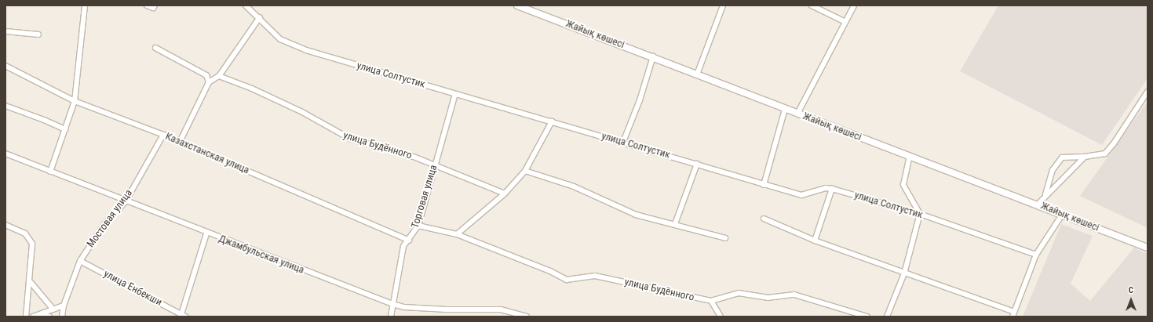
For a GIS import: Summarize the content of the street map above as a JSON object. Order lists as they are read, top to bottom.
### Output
{
  "streets": {
    "street": [
      "Жайық көшесі",
      "улица Солтустик",
      "улица Будённого",
      "Казахстанская улица",
      "Торговая улица",
      "Мостовая улица",
      "Джамбульская улица",
      "улица Енбекши"
    ]
  },
  "crossings": [
    ["улица Солтустик", "Торговая улица"],
    ["улица Будённого", "Торговая улица"],
    ["Казахстанская улица", "Торговая улица"],
    ["Казахстанская улица", "Мостовая улица"],
    ["Торговая улица", "Джамбульская улица"],
    ["Мостовая улица", "Джамбульская улица"],
    ["Мостовая улица", "улица Енбекши"]
  ],
  "north": "top"
}
